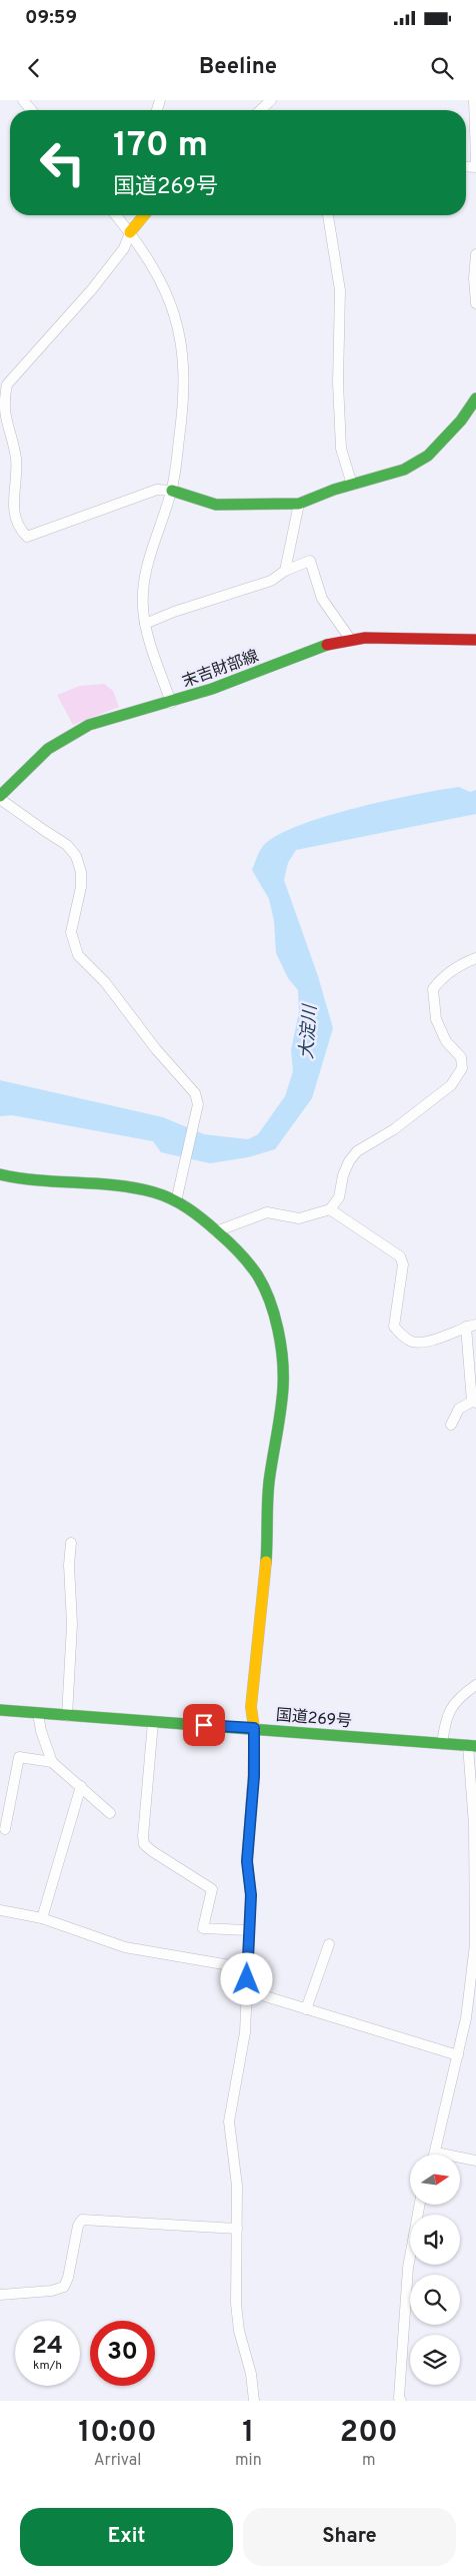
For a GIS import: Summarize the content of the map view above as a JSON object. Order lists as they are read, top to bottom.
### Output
{
  "streets": {
    "main road": ["末吉財部線", "国道269号"]
  },
  "water": ["大淀川"],
  "north": "right",
  "page": {
    "status": "09:59",
    "header": "Beeline",
    "turn": ["170 m", "国道269号"],
    "speed": "24 km/h",
    "limit": "30",
    "eta": [
      "10:00",
      "Arrival",
      "1",
      "min",
      "200",
      "m"
    ],
    "buttons": ["Exit", "Share"]
  }
}
